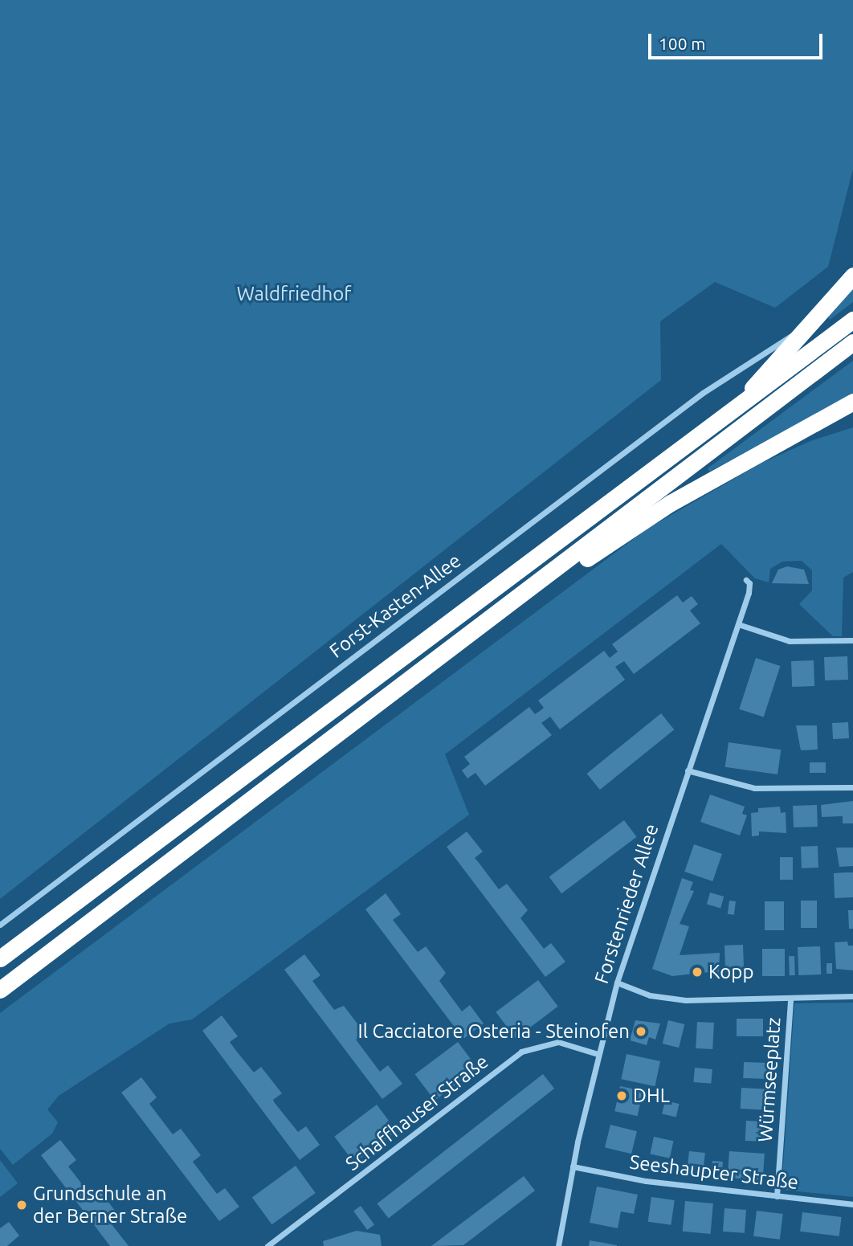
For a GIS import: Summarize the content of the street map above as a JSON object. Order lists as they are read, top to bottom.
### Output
{
  "streets": {
    "street": [
      "Forst-Kasten-Allee",
      "Forstenrieder Allee",
      "Würmseeplatz",
      "Schaffhauser Straße",
      "Seeshaupter Straße"
    ]
  },
  "crossings": [
    ["Forstenrieder Allee", "Schaffhauser Straße"],
    ["Forstenrieder Allee", "Seeshaupter Straße"],
    ["Würmseeplatz", "Seeshaupter Straße"]
  ],
  "parks": ["Waldfriedhof"],
  "places": [
    "Kopp",
    "Il Cacciatore Osteria - Steinofen",
    "DHL",
    "Grundschule an der Berner Straße"
  ],
  "scale_bar": "100 m"
}
